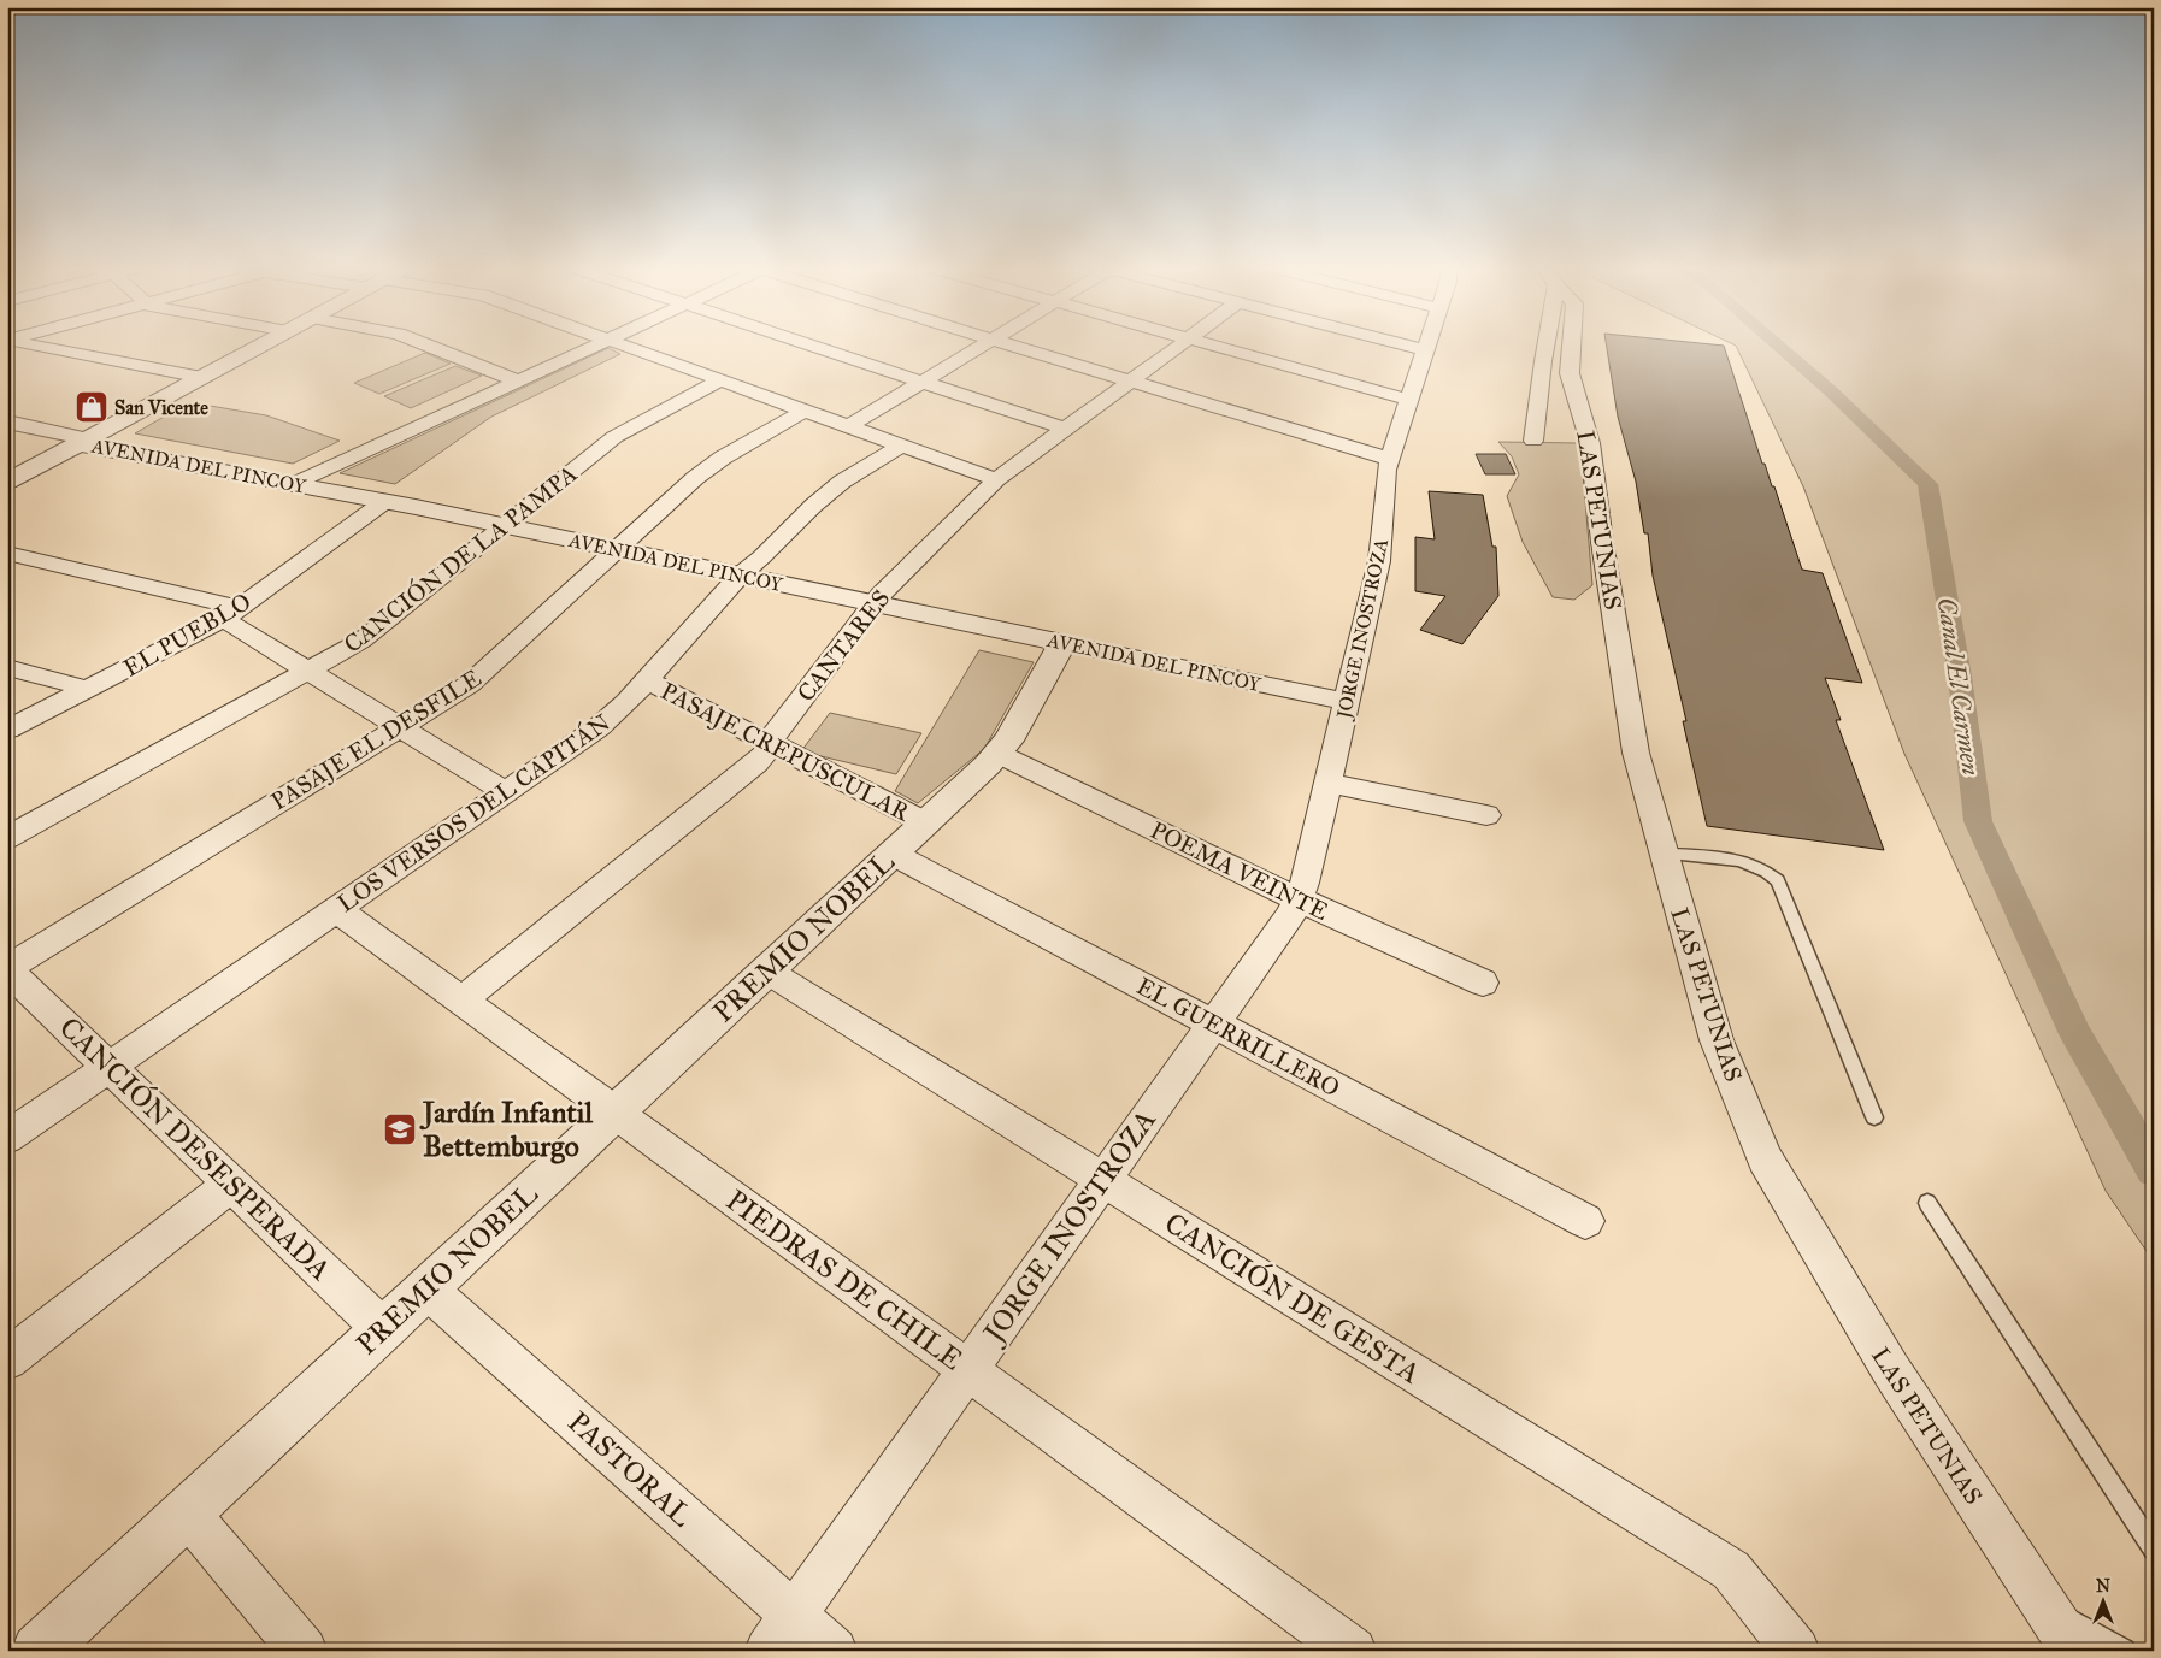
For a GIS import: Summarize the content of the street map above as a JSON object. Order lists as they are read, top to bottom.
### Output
{
  "streets": {
    "street": [
      "AVENIDA DEL PINCOY",
      "LAS PETUNIAS",
      "CANCIÓN DE LA PAMPA",
      "JORGE INOSTROZA",
      "EL PUEBLO",
      "CANTARES",
      "PASAJE EL DESFILE",
      "PASAJE CREPUSCULAR",
      "LOS VERSOS DEL CAPITÁN",
      "POEMA VEINTE",
      "PREMIO NOBEL",
      "EL GUERRILLERO",
      "CANCIÓN DESESPERADA",
      "PIEDRAS DE CHILE",
      "CANCIÓN DE GESTA",
      "PASTORAL"
    ]
  },
  "crossings": [
    ["AVENIDA DEL PINCOY", "CANCIÓN DE LA PAMPA"],
    ["AVENIDA DEL PINCOY", "JORGE INOSTROZA"],
    ["AVENIDA DEL PINCOY", "EL PUEBLO"],
    ["AVENIDA DEL PINCOY", "CANTARES"],
    ["AVENIDA DEL PINCOY", "PASAJE EL DESFILE"],
    ["AVENIDA DEL PINCOY", "LOS VERSOS DEL CAPITÁN"],
    ["AVENIDA DEL PINCOY", "PREMIO NOBEL"],
    ["JORGE INOSTROZA", "POEMA VEINTE"],
    ["JORGE INOSTROZA", "EL GUERRILLERO"],
    ["JORGE INOSTROZA", "PIEDRAS DE CHILE"],
    ["JORGE INOSTROZA", "CANCIÓN DE GESTA"],
    ["JORGE INOSTROZA", "PASTORAL"],
    ["CANTARES", "PASAJE CREPUSCULAR"],
    ["CANTARES", "PIEDRAS DE CHILE"],
    ["PASAJE EL DESFILE", "CANCIÓN DESESPERADA"],
    ["PASAJE CREPUSCULAR", "LOS VERSOS DEL CAPITÁN"],
    ["PASAJE CREPUSCULAR", "PREMIO NOBEL"],
    ["LOS VERSOS DEL CAPITÁN", "CANCIÓN DESESPERADA"],
    ["LOS VERSOS DEL CAPITÁN", "PIEDRAS DE CHILE"],
    ["POEMA VEINTE", "PREMIO NOBEL"],
    ["PREMIO NOBEL", "EL GUERRILLERO"],
    ["PREMIO NOBEL", "CANCIÓN DESESPERADA"],
    ["PREMIO NOBEL", "PIEDRAS DE CHILE"],
    ["PREMIO NOBEL", "CANCIÓN DE GESTA"],
    ["PREMIO NOBEL", "PASTORAL"]
  ],
  "water": ["Canal El Carmen"],
  "places": {
    "shop": ["San Vicente"],
    "school or university": ["Jardín Infantil Bettemburgo"]
  },
  "north": "top"
}
